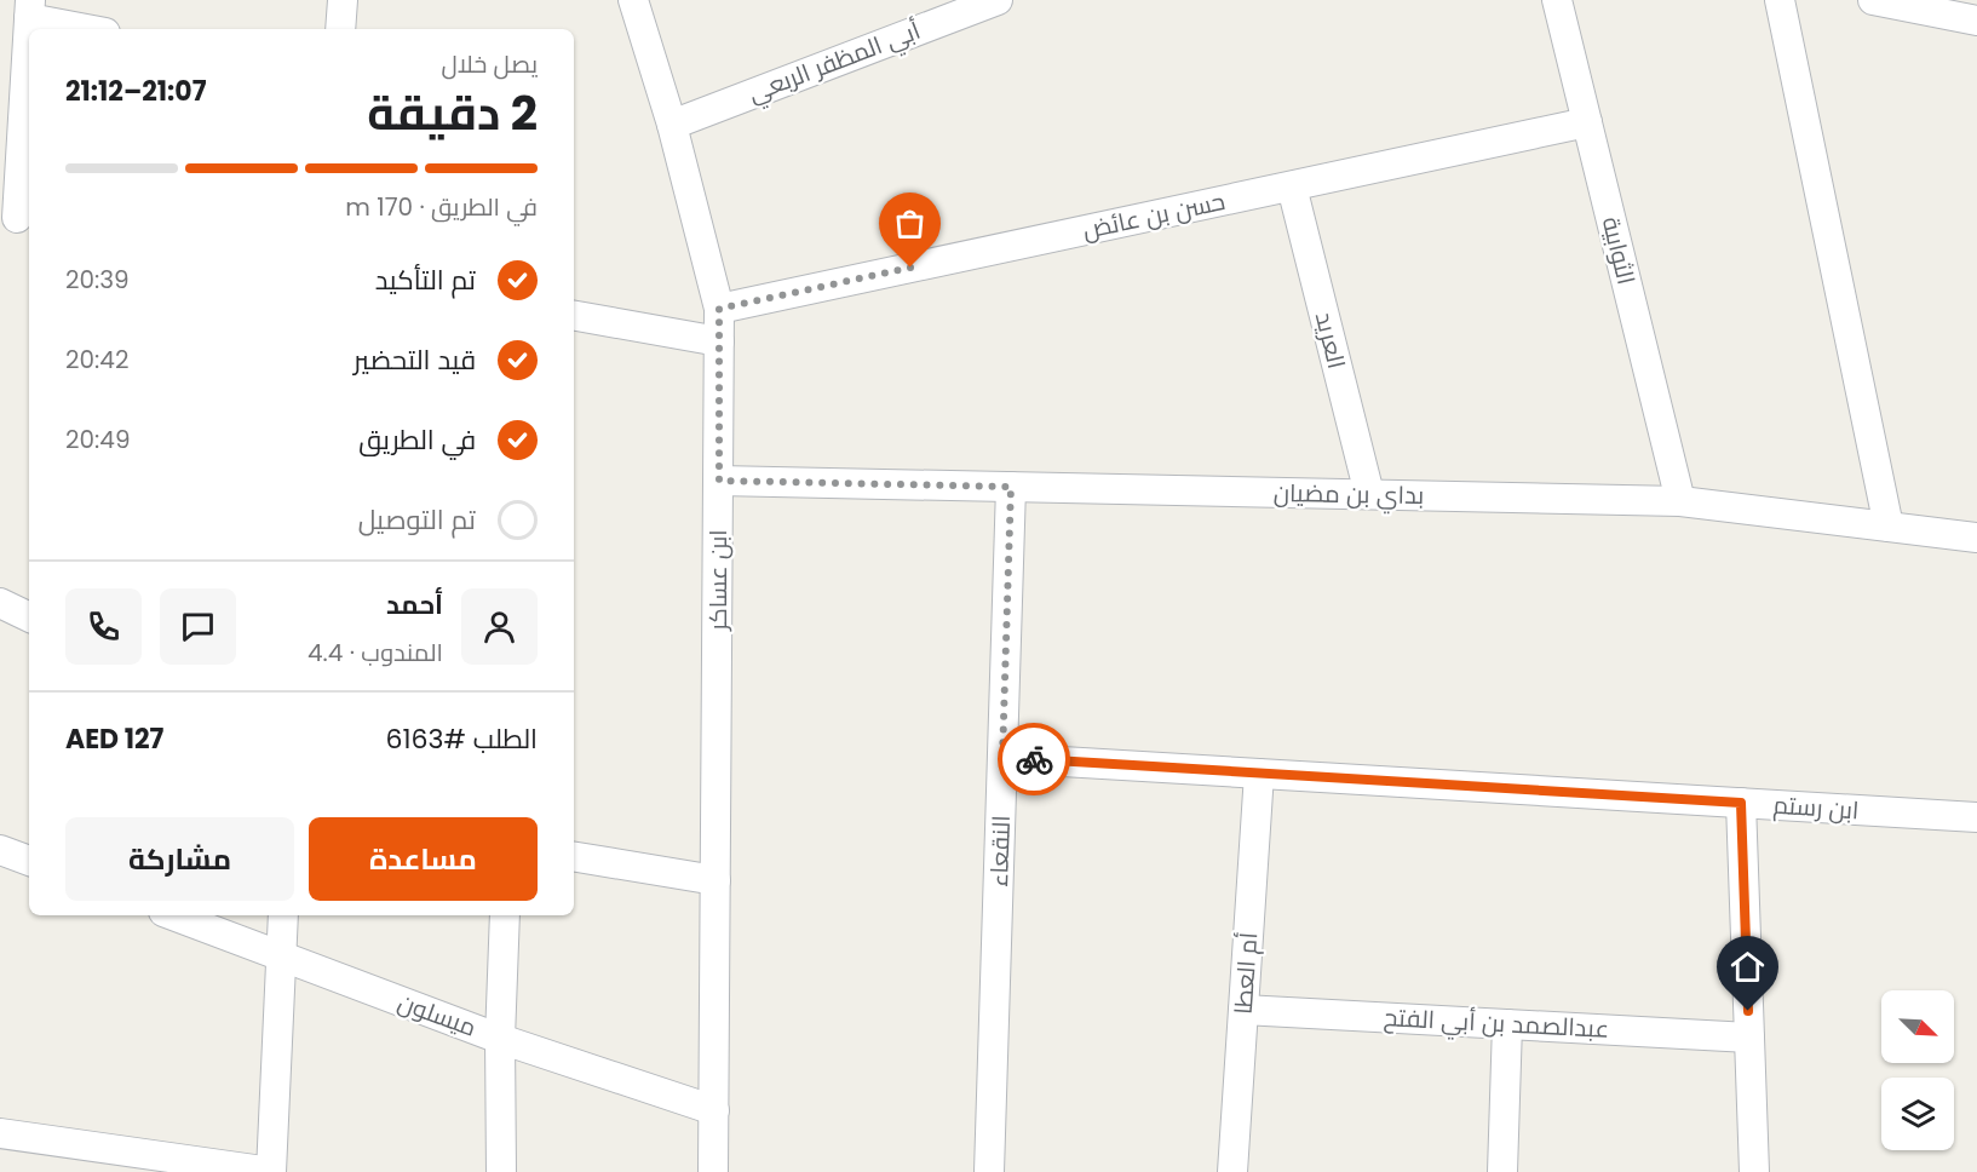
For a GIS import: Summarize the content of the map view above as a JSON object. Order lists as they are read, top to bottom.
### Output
{
  "streets": {
    "street": [
      "أبي المظفر الربعي",
      "حسن بن عائض",
      "الثوابية",
      "العريد",
      "بداي بن مضيان",
      "ابن عساكر",
      "ابن رستم",
      "النقعاء",
      "أم العطا",
      "ميسلون",
      "عبدالصمد بن أبي الفتح"
    ]
  },
  "crossings": [
    ["أبي المظفر الربعي", "ابن عساكر"],
    ["حسن بن عائض", "الثوابية"],
    ["حسن بن عائض", "العريد"],
    ["حسن بن عائض", "ابن عساكر"],
    ["الثوابية", "بداي بن مضيان"],
    ["العريد", "بداي بن مضيان"],
    ["بداي بن مضيان", "ابن عساكر"],
    ["بداي بن مضيان", "النقعاء"],
    ["ابن عساكر", "ميسلون"],
    ["ابن رستم", "النقعاء"],
    ["ابن رستم", "أم العطا"],
    ["أم العطا", "عبدالصمد بن أبي الفتح"]
  ],
  "north": "bottom right",
  "page": {
    "heading": ["2 دقيقة", "يصل خلال", "21:07–21:12"],
    "panel": [
      "أحمد",
      "المندوب · 4.4",
      "الطلب #6163",
      "AED 127"
    ],
    "bar": "في الطريق · 170 m",
    "list": [
      ["تم التأكيد", "20:39"],
      ["قيد التحضير", "20:42"],
      ["في الطريق", "20:49"],
      "تم التوصيل"
    ],
    "buttons": ["مساعدة", "مشاركة"]
  }
}
